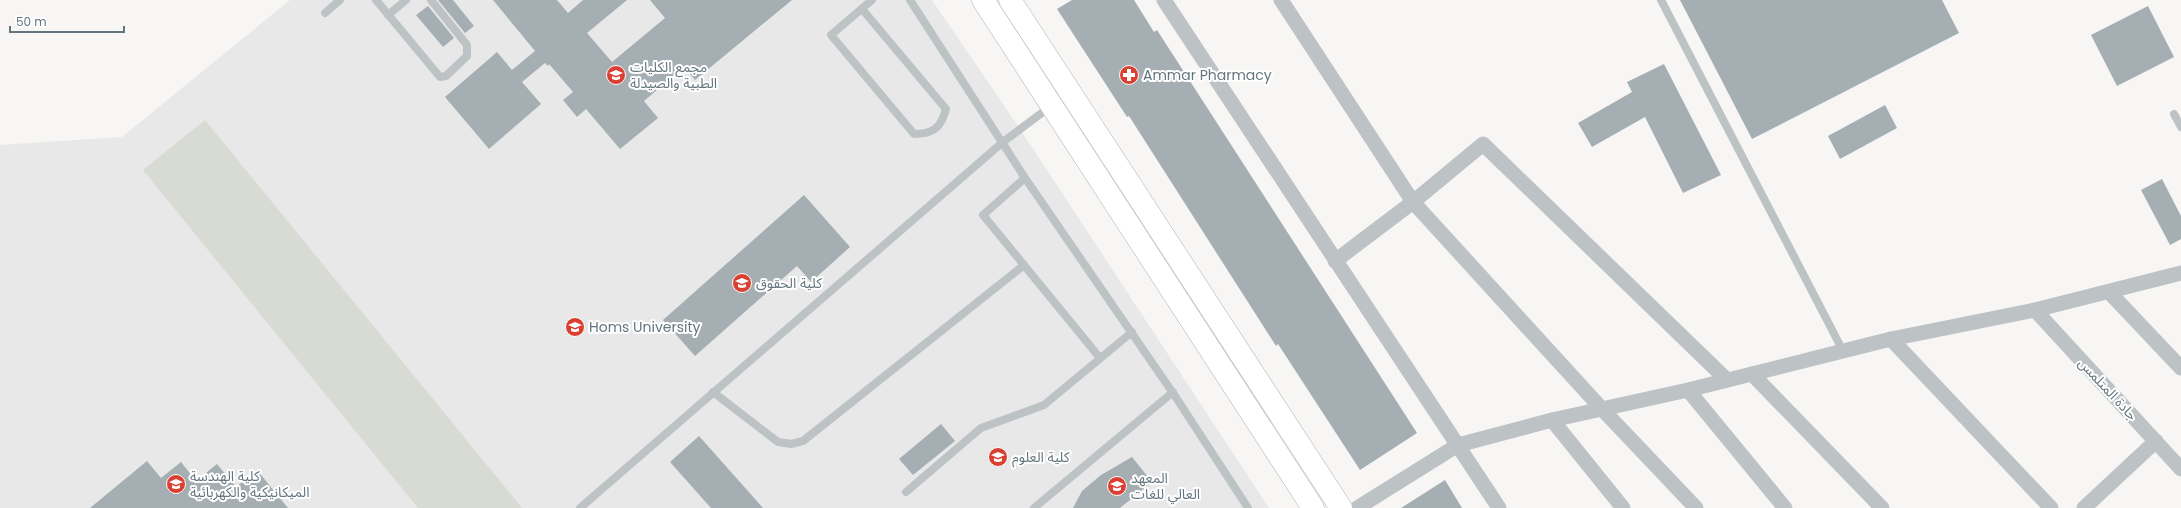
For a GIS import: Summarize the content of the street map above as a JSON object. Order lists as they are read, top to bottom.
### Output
{
  "streets": {
    "street": ["جادة المتلمس"]
  },
  "places": {
    "school or university": [
      "مجمع الكليات الطبية والصيدلة",
      "كلية الحقوق",
      "Homs University",
      "كلية العلوم",
      "كلية الهندسة الميكانيكية والكهربائية",
      "المعهد العالي للغات"
    ],
    "pharmacy": ["Ammar Pharmacy"]
  },
  "scale_bar": "50 m"
}
